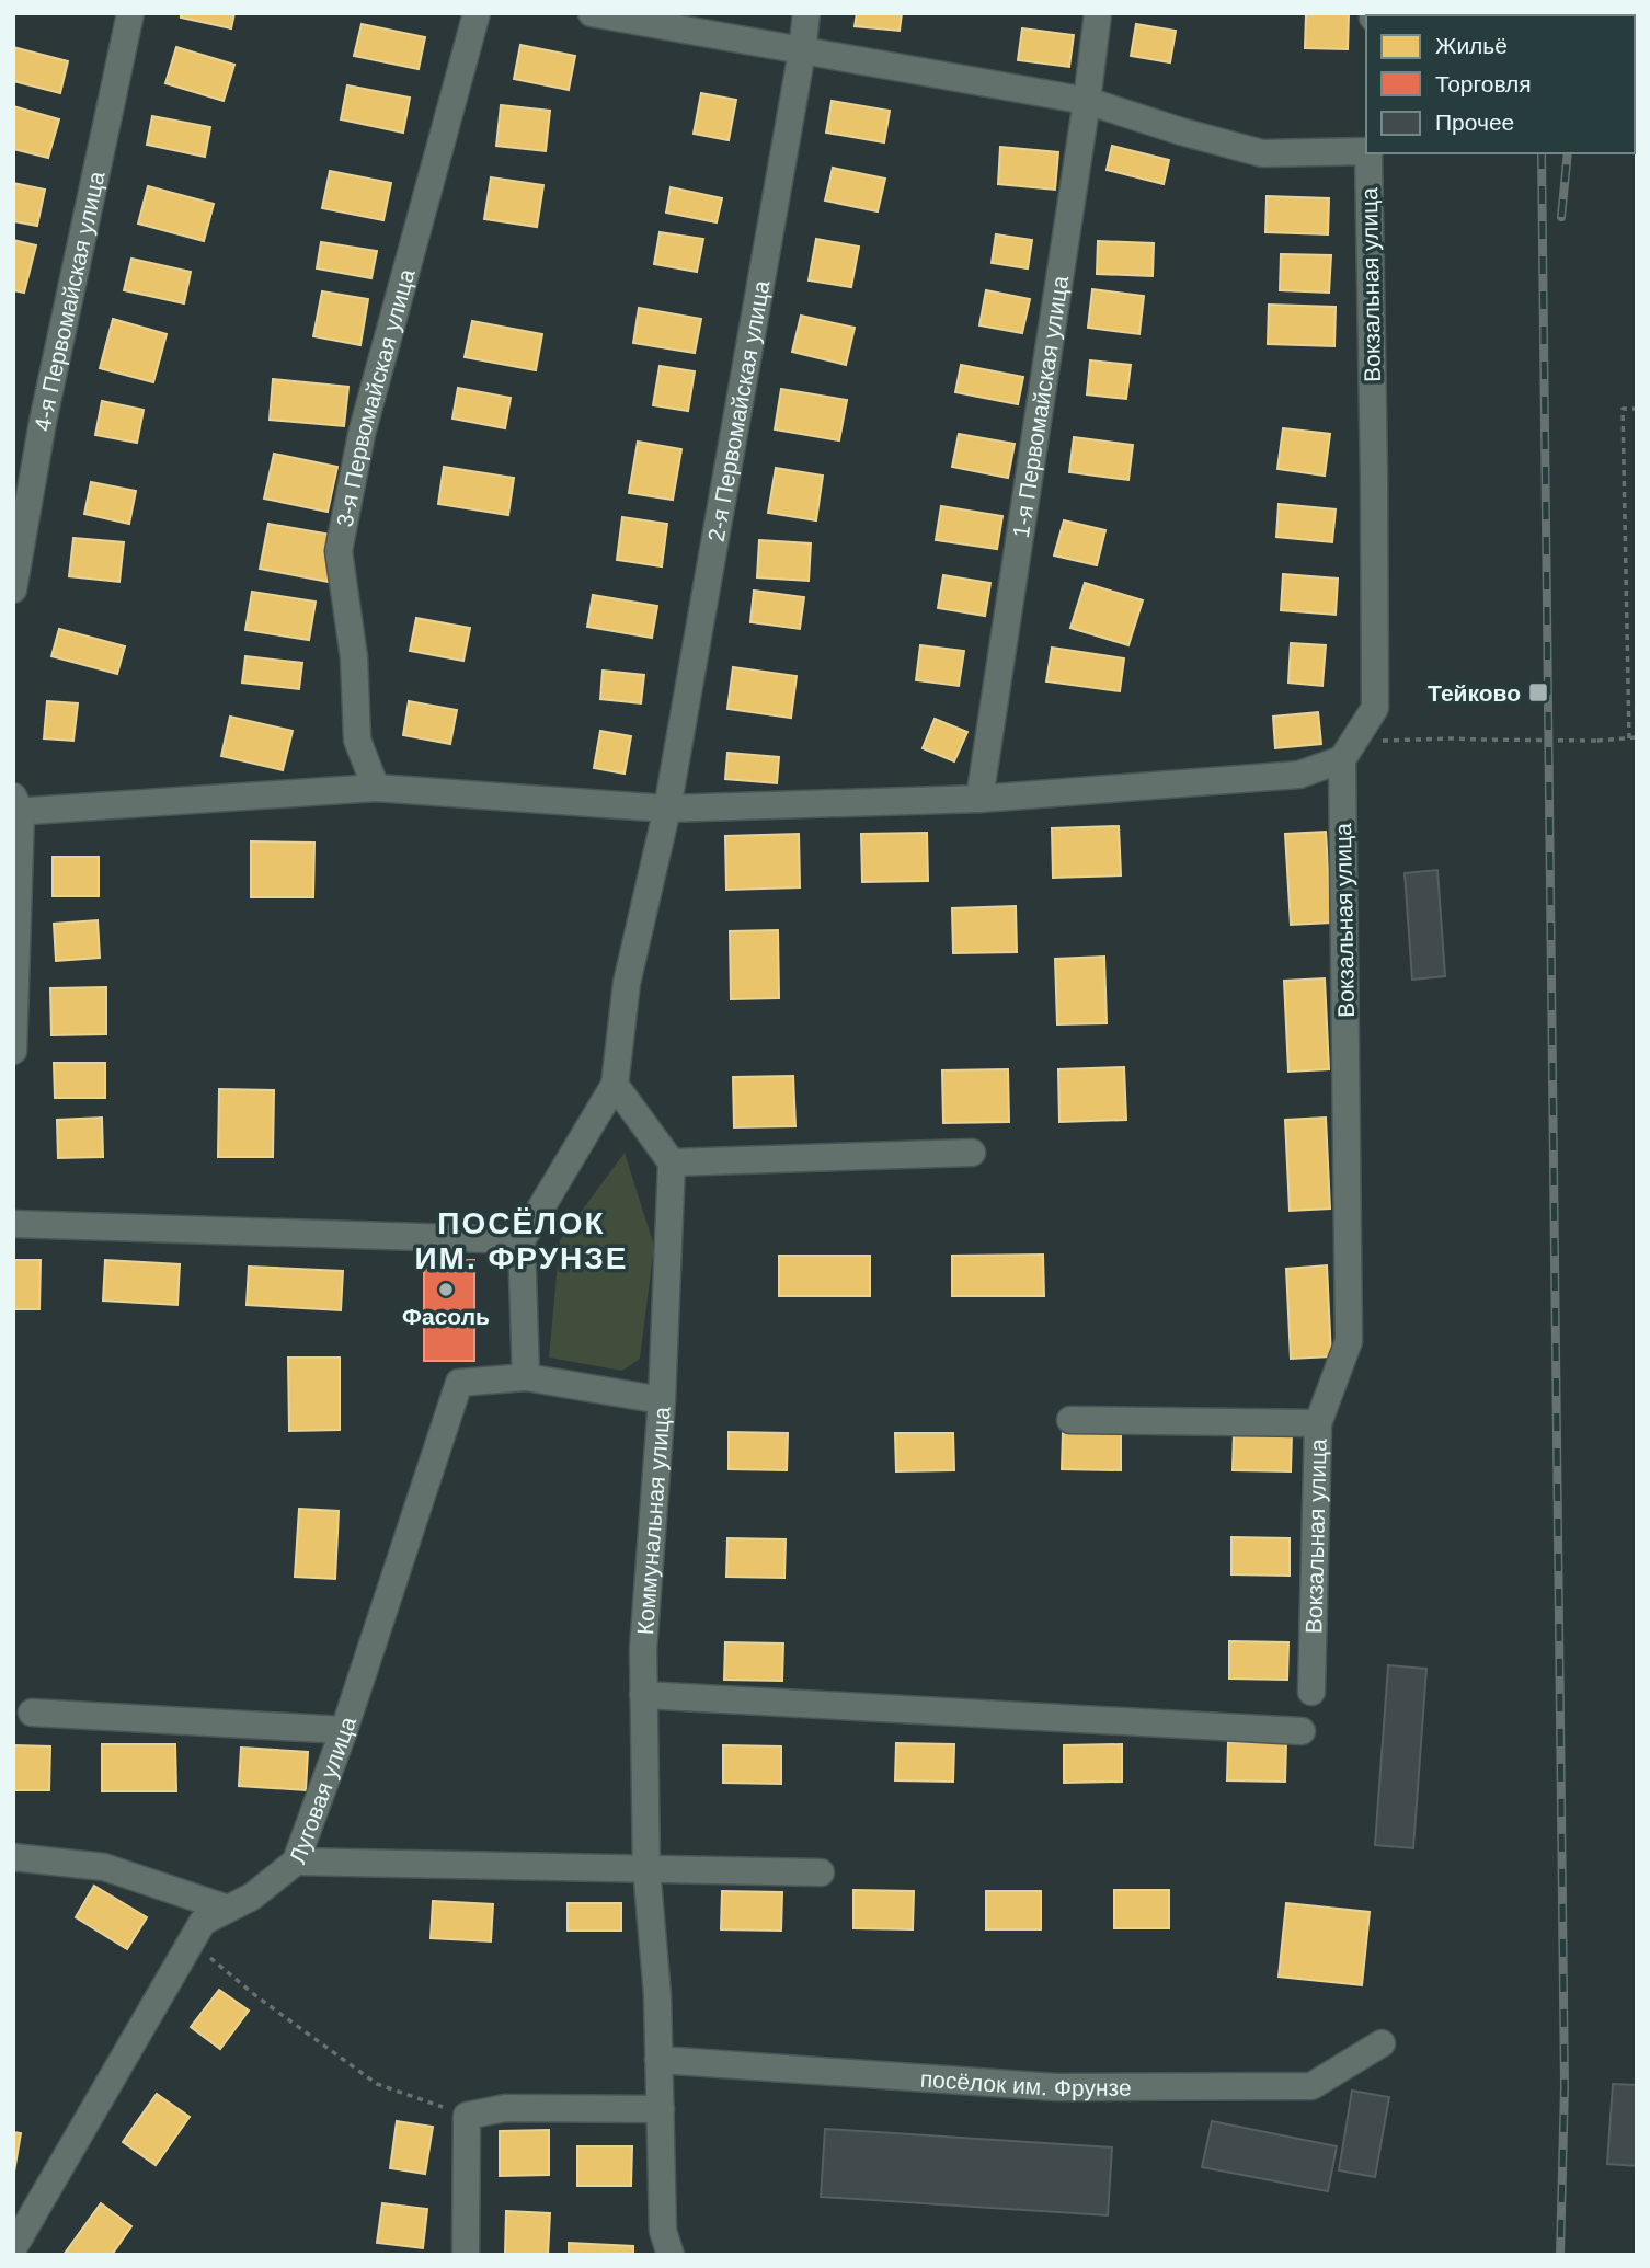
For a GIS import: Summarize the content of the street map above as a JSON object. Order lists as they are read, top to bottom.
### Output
{
  "streets": {
    "street": [
      "Вокзальная улица",
      "4-я Первомайская улица",
      "3-я Первомайская улица",
      "1-я Первомайская улица",
      "2-я Первомайская улица",
      "Коммунальная улица",
      "Луговая улица",
      "посёлок им. Фрунзе"
    ]
  },
  "crossings": [
    ["Коммунальная улица", "посёлок им. Фрунзе"]
  ],
  "districts": ["ПОСЁЛОК ИМ. ФРУНЗЕ"],
  "places": {
    "transit": ["Тейково"],
    "other": ["Фасоль"]
  },
  "legend": ["Жильё", "Торговля", "Прочее"]
}
